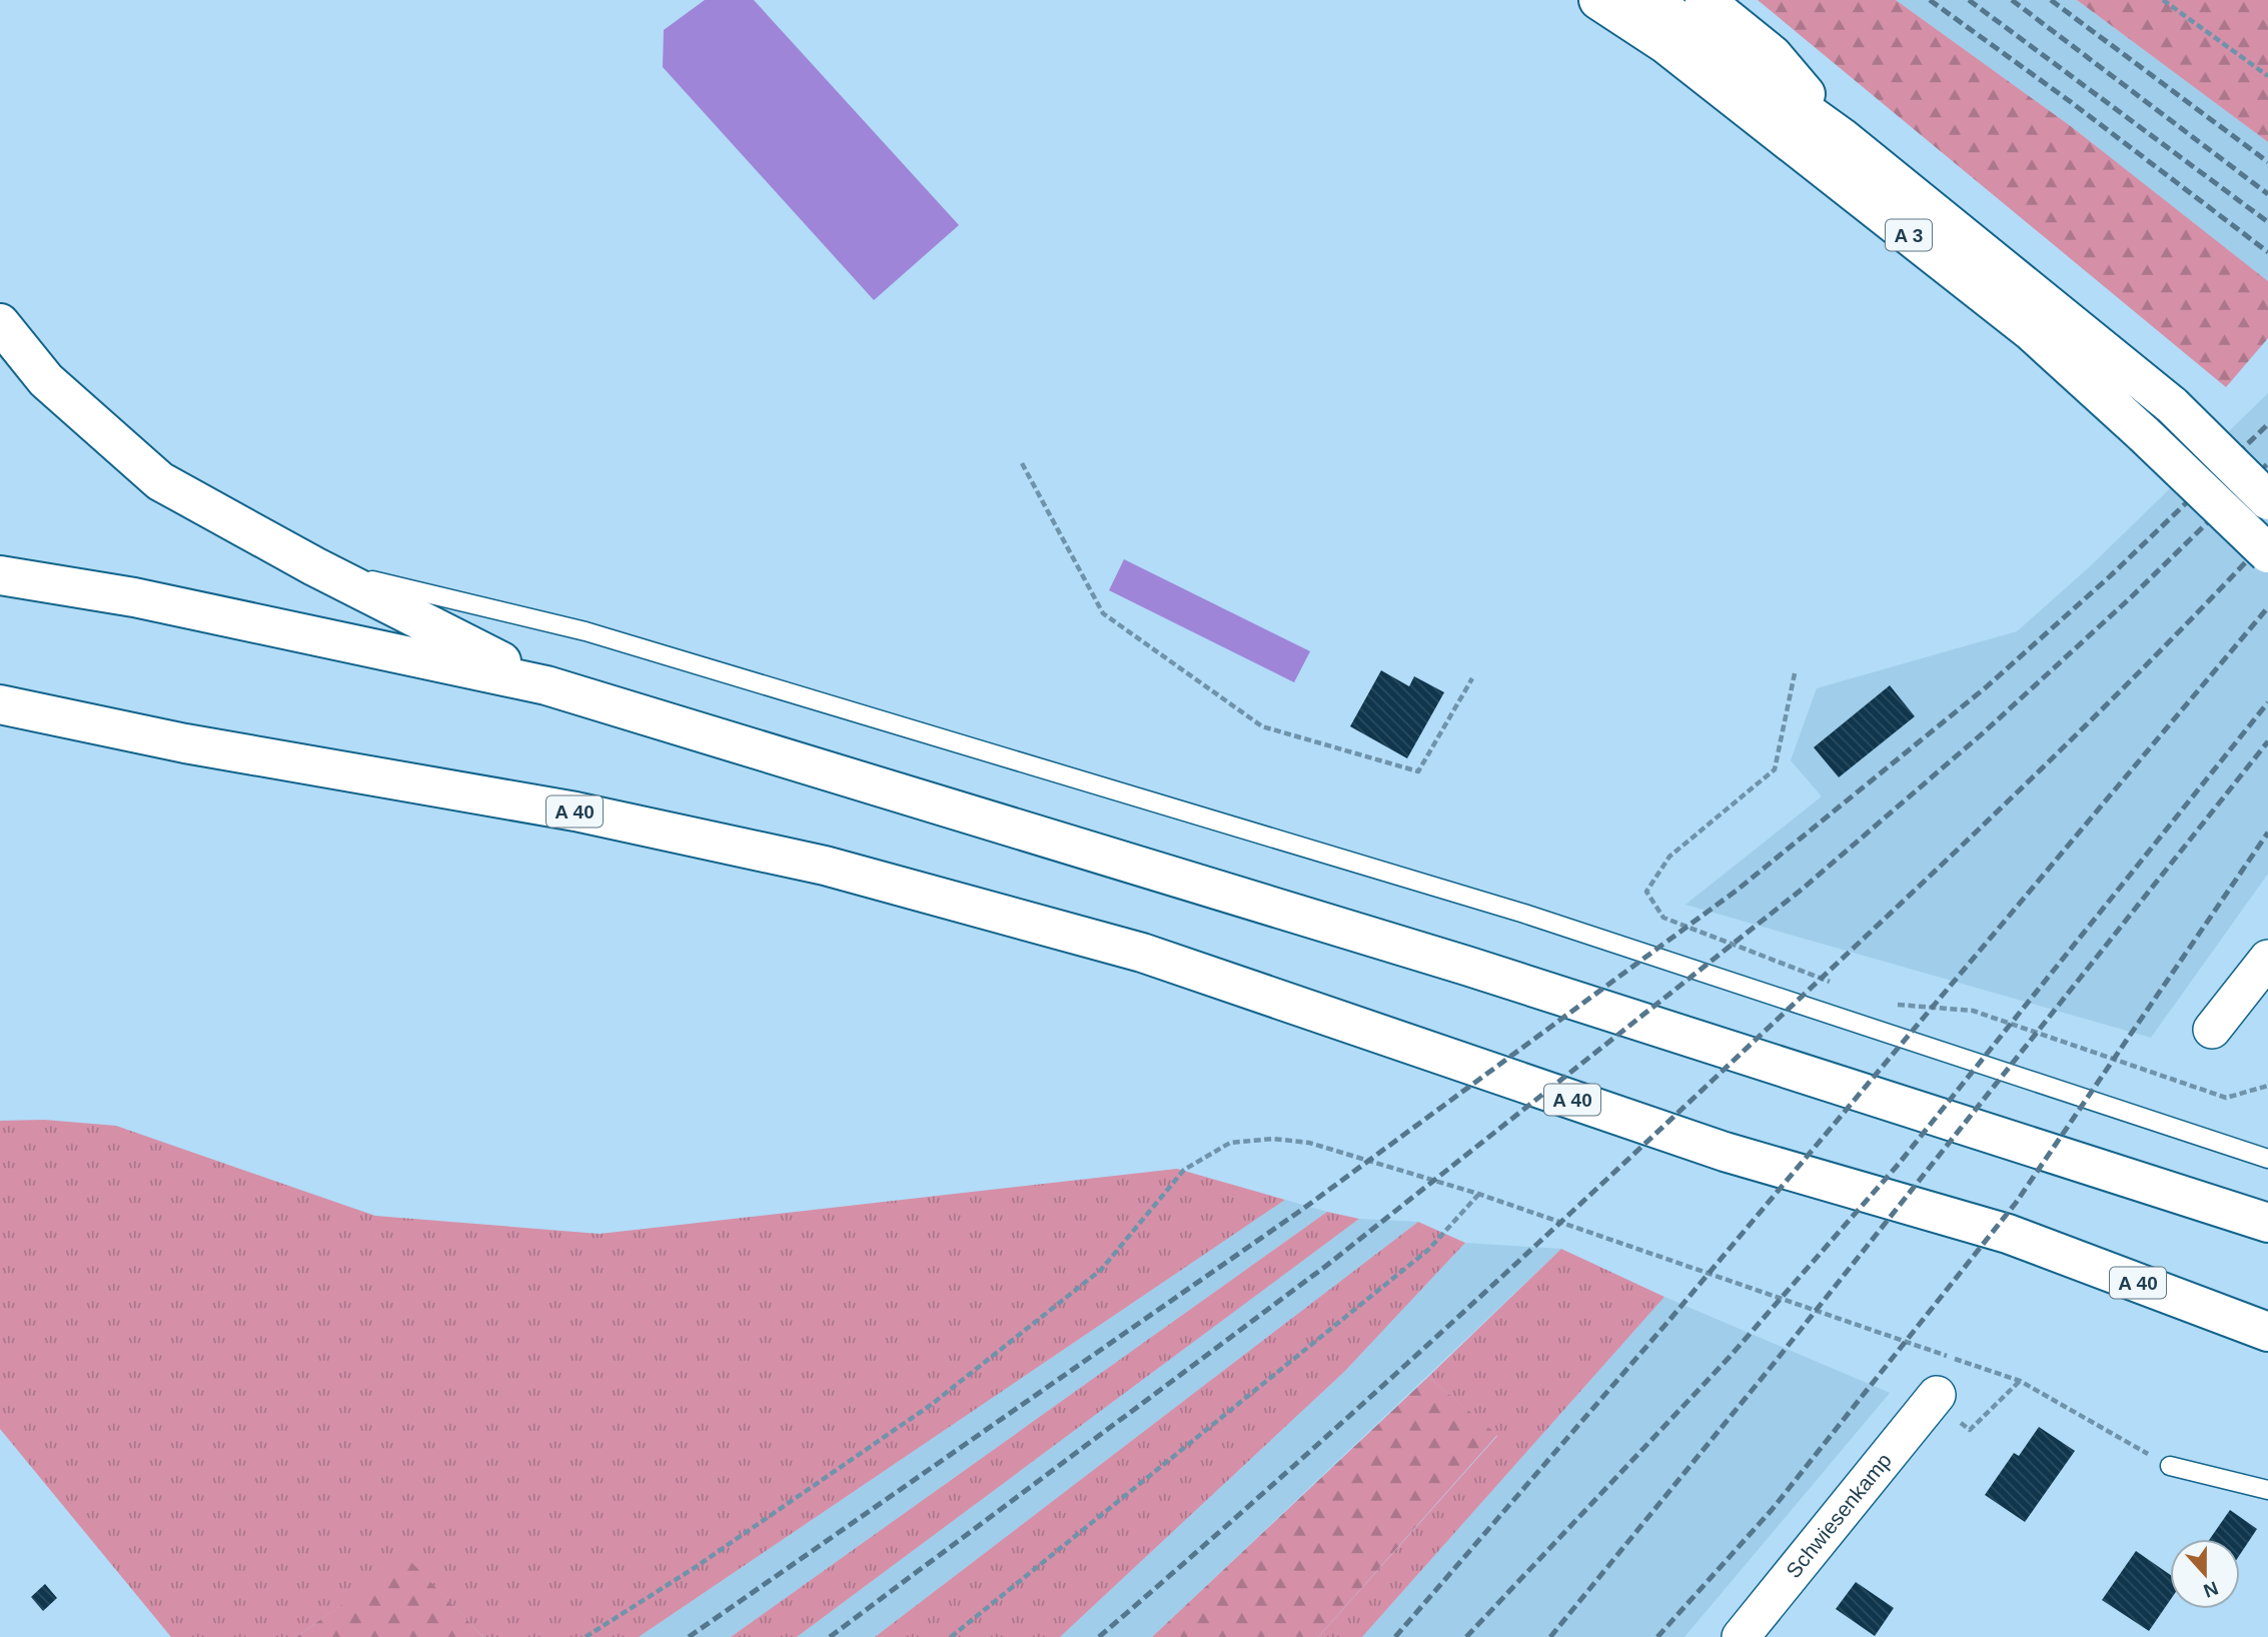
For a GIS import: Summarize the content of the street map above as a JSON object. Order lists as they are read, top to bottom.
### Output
{
  "streets": {
    "highway": ["A 3", "A 40"],
    "street": ["Schwiesenkamp"]
  },
  "north": "bottom"
}
